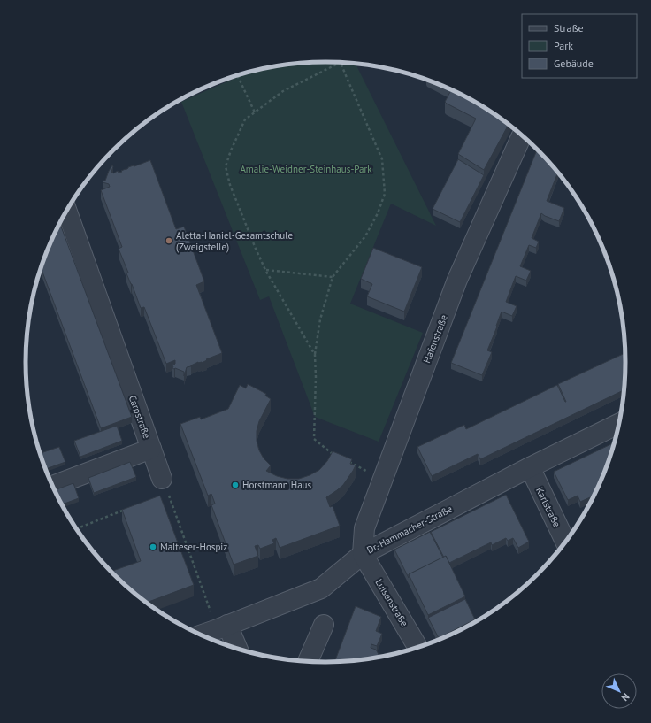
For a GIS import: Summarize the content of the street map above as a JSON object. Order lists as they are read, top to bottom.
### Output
{
  "streets": {
    "street": [
      "Hafenstraße",
      "Carpstraße",
      "Karlstraße",
      "Dr.-Hammacher-Straße",
      "Luisenstraße"
    ]
  },
  "crossings": [
    ["Hafenstraße", "Dr.-Hammacher-Straße"],
    ["Hafenstraße", "Luisenstraße"],
    ["Karlstraße", "Dr.-Hammacher-Straße"],
    ["Dr.-Hammacher-Straße", "Luisenstraße"]
  ],
  "parks": ["Amalie-Weidner-Steinhaus-Park"],
  "places": ["Aletta-Haniel-Gesamtschule (Zweigstelle)", "Horstmann Haus", "Malteser-Hospiz"],
  "legend": ["Straße", "Park", "Gebäude"],
  "north": "bottom right"
}
